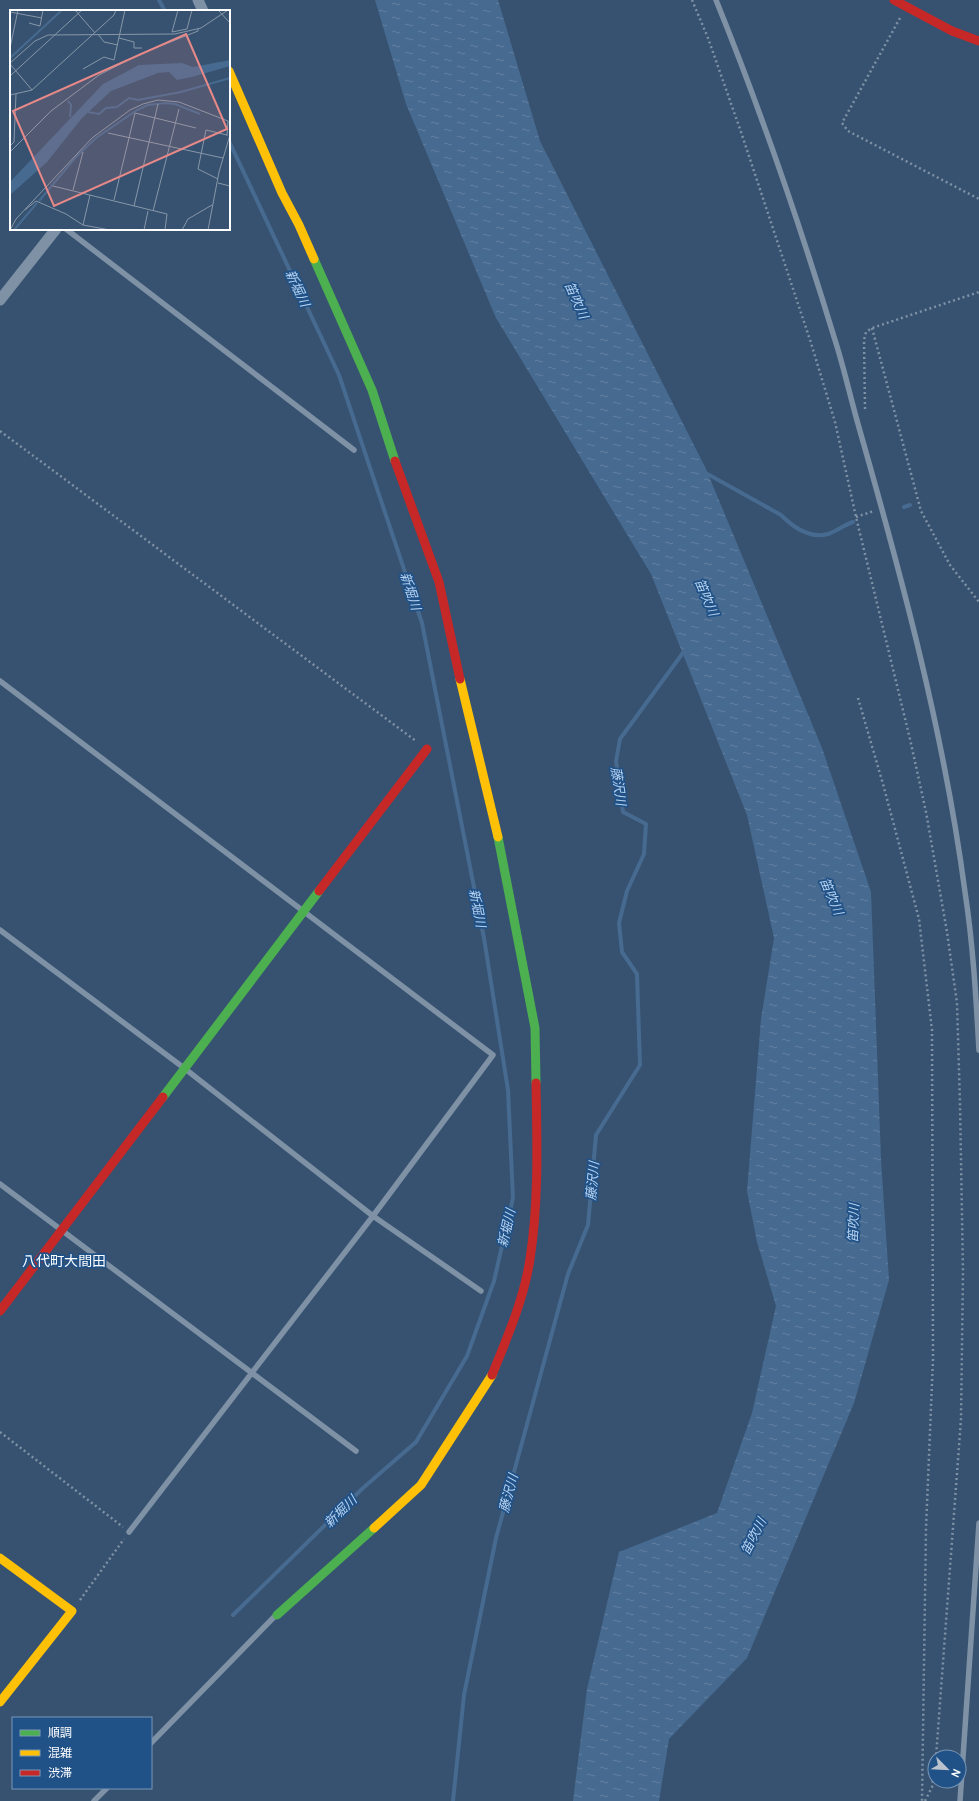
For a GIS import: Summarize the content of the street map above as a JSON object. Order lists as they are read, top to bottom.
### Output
{
  "districts": ["八代町大間田"],
  "water": ["新堀川", "笛吹川", "藤沢川"],
  "legend": ["順調", "混雑", "渋滞"],
  "north": "bottom right"
}
